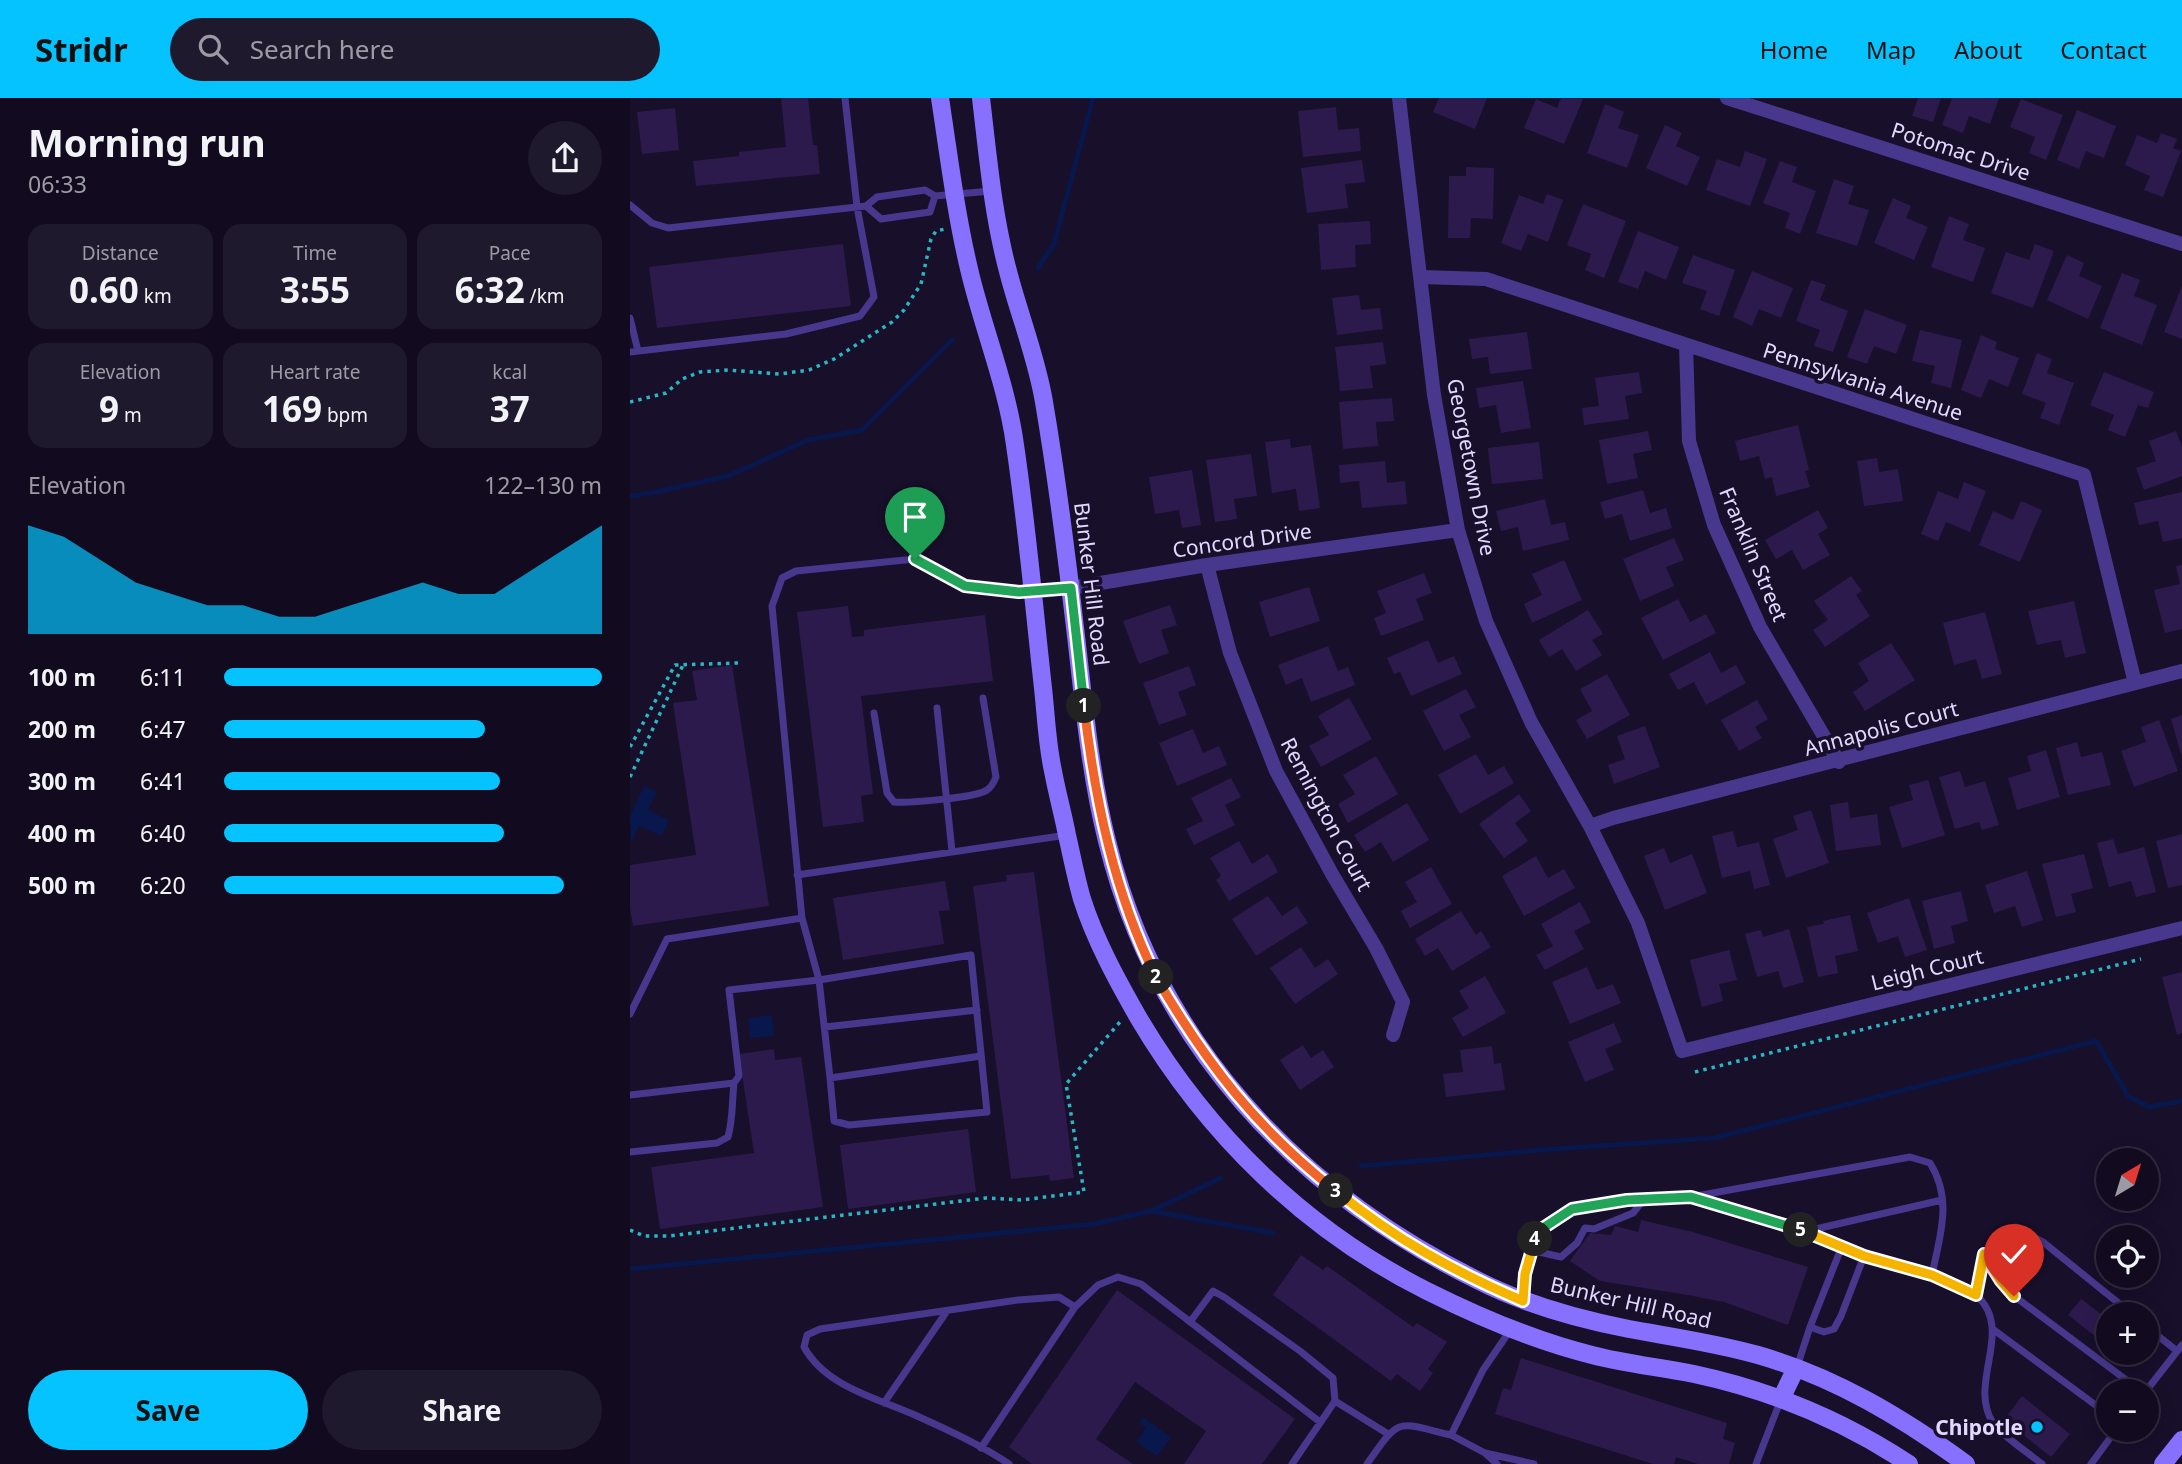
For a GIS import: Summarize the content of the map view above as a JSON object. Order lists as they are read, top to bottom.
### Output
{
  "streets": {
    "main road": ["Bunker Hill Road"],
    "street": [
      "Potomac Drive",
      "Pennsylvania Avenue",
      "Georgetown Drive",
      "Concord Drive",
      "Franklin Street",
      "Annapolis Court",
      "Remington Court",
      "Leigh Court"
    ]
  },
  "crossings": [
    ["Pennsylvania Avenue", "Georgetown Drive"],
    ["Pennsylvania Avenue", "Franklin Street"],
    ["Pennsylvania Avenue", "Annapolis Court"],
    ["Georgetown Drive", "Concord Drive"],
    ["Georgetown Drive", "Annapolis Court"],
    ["Georgetown Drive", "Leigh Court"],
    ["Concord Drive", "Bunker Hill Road"],
    ["Concord Drive", "Remington Court"],
    ["Franklin Street", "Annapolis Court"]
  ],
  "places": ["Chipotle"],
  "north": "top right",
  "page": {
    "header": "Stridr",
    "search": "Search here",
    "nav": [
      "Home",
      "Map",
      "About",
      "Contact"
    ],
    "heading": ["Morning run", "06:33"],
    "stats": [
      ["Distance", "0.60 km"],
      ["Time", "3:55"],
      ["Pace", "6:32 /km"],
      ["Elevation", "9 m"],
      ["Heart rate", "169 bpm"],
      ["kcal", "37"]
    ],
    "chart": ["Elevation", "122–130 m"],
    "list": [
      {
        "name": "100 m",
        "note": "6:11"
      },
      {
        "name": "200 m",
        "note": "6:47"
      },
      {
        "name": "300 m",
        "note": "6:41"
      },
      {
        "name": "400 m",
        "note": "6:40"
      },
      {
        "name": "500 m",
        "note": "6:20"
      }
    ],
    "pins": [
      "1",
      "2",
      "3",
      "5",
      "4"
    ],
    "map_buttons": ["+", "−"],
    "buttons": ["Save", "Share"]
  }
}
